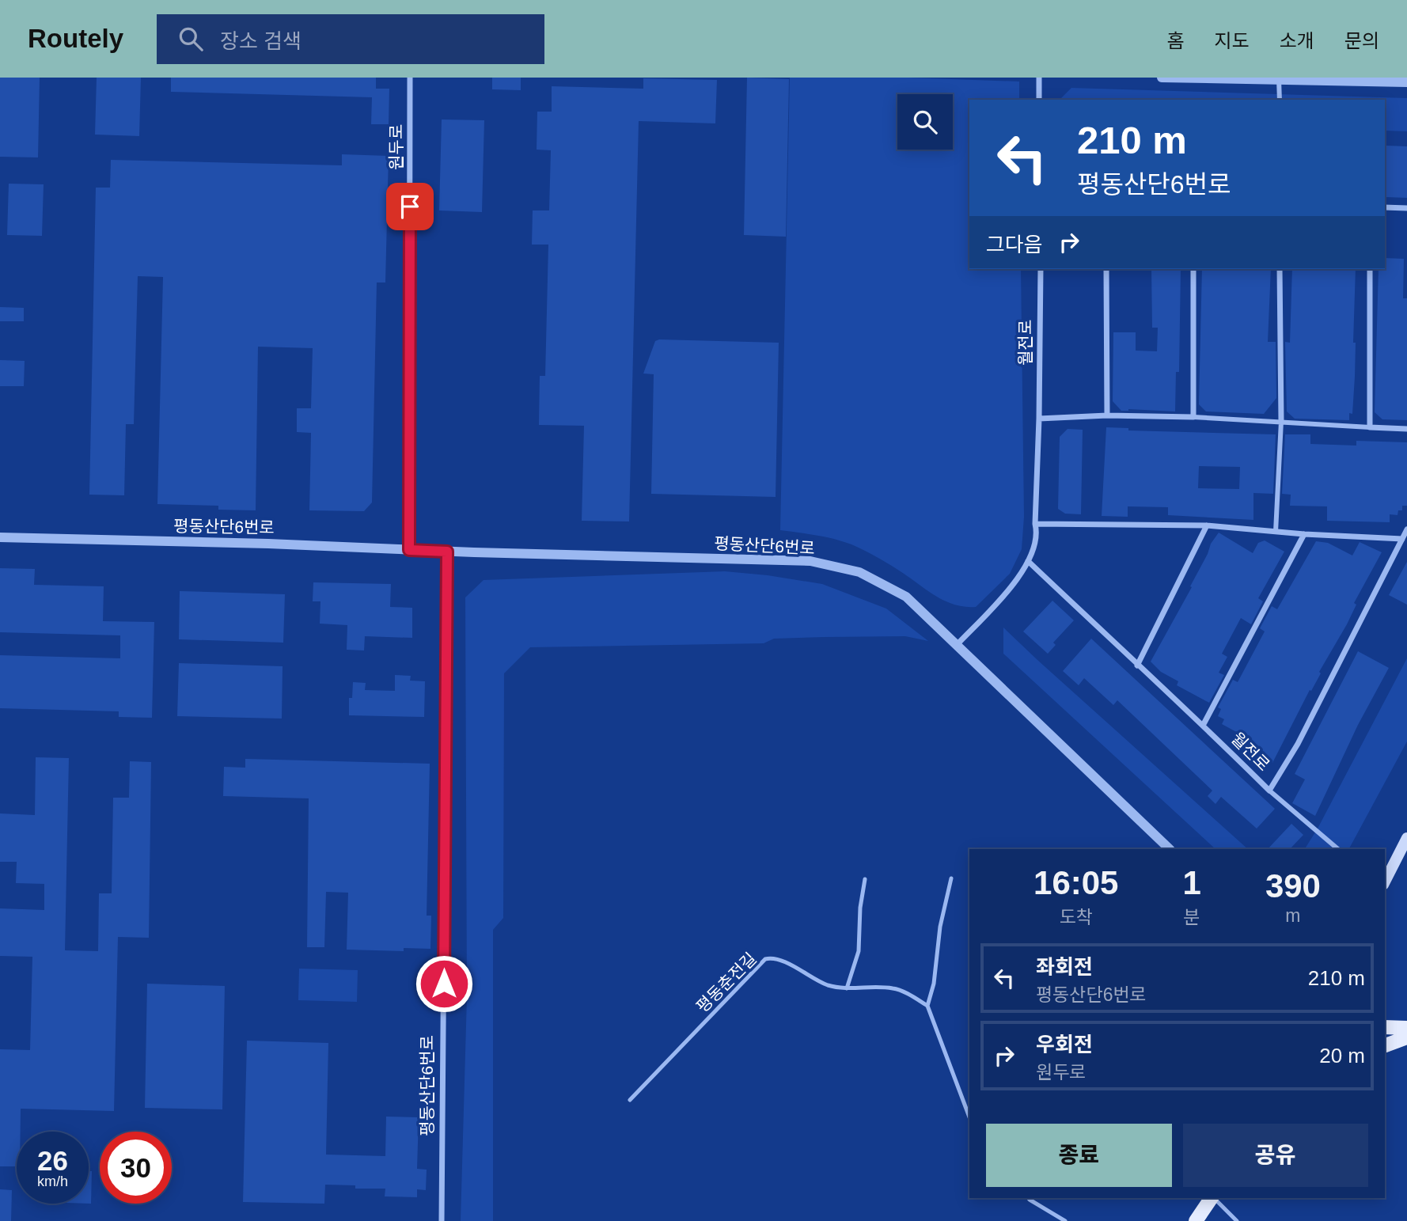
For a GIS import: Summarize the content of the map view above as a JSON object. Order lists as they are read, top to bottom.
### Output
{
  "streets": {
    "street": ["원두로", "월전로", "평동산단6번로"],
    "lane": ["평동춘전길"]
  },
  "crossings": [
    ["원두로", "평동산단6번로"],
    ["월전로", "평동산단6번로"]
  ],
  "page": {
    "header": "Routely",
    "search": "장소 검색",
    "nav": [
      "홈",
      "지도",
      "소개",
      "문의"
    ],
    "turn": ["210 m", "평동산단6번로"],
    "then": "그다음",
    "eta": [
      "16:05",
      "도착",
      "1",
      "분",
      "390",
      "m"
    ],
    "list": [
      {
        "name": "좌회전",
        "note": "평동산단6번로",
        "value": "210 m"
      },
      {
        "name": "우회전",
        "note": "원두로",
        "value": "20 m"
      }
    ],
    "buttons": ["종료", "공유"],
    "speed": "26 km/h",
    "limit": "30"
  }
}
